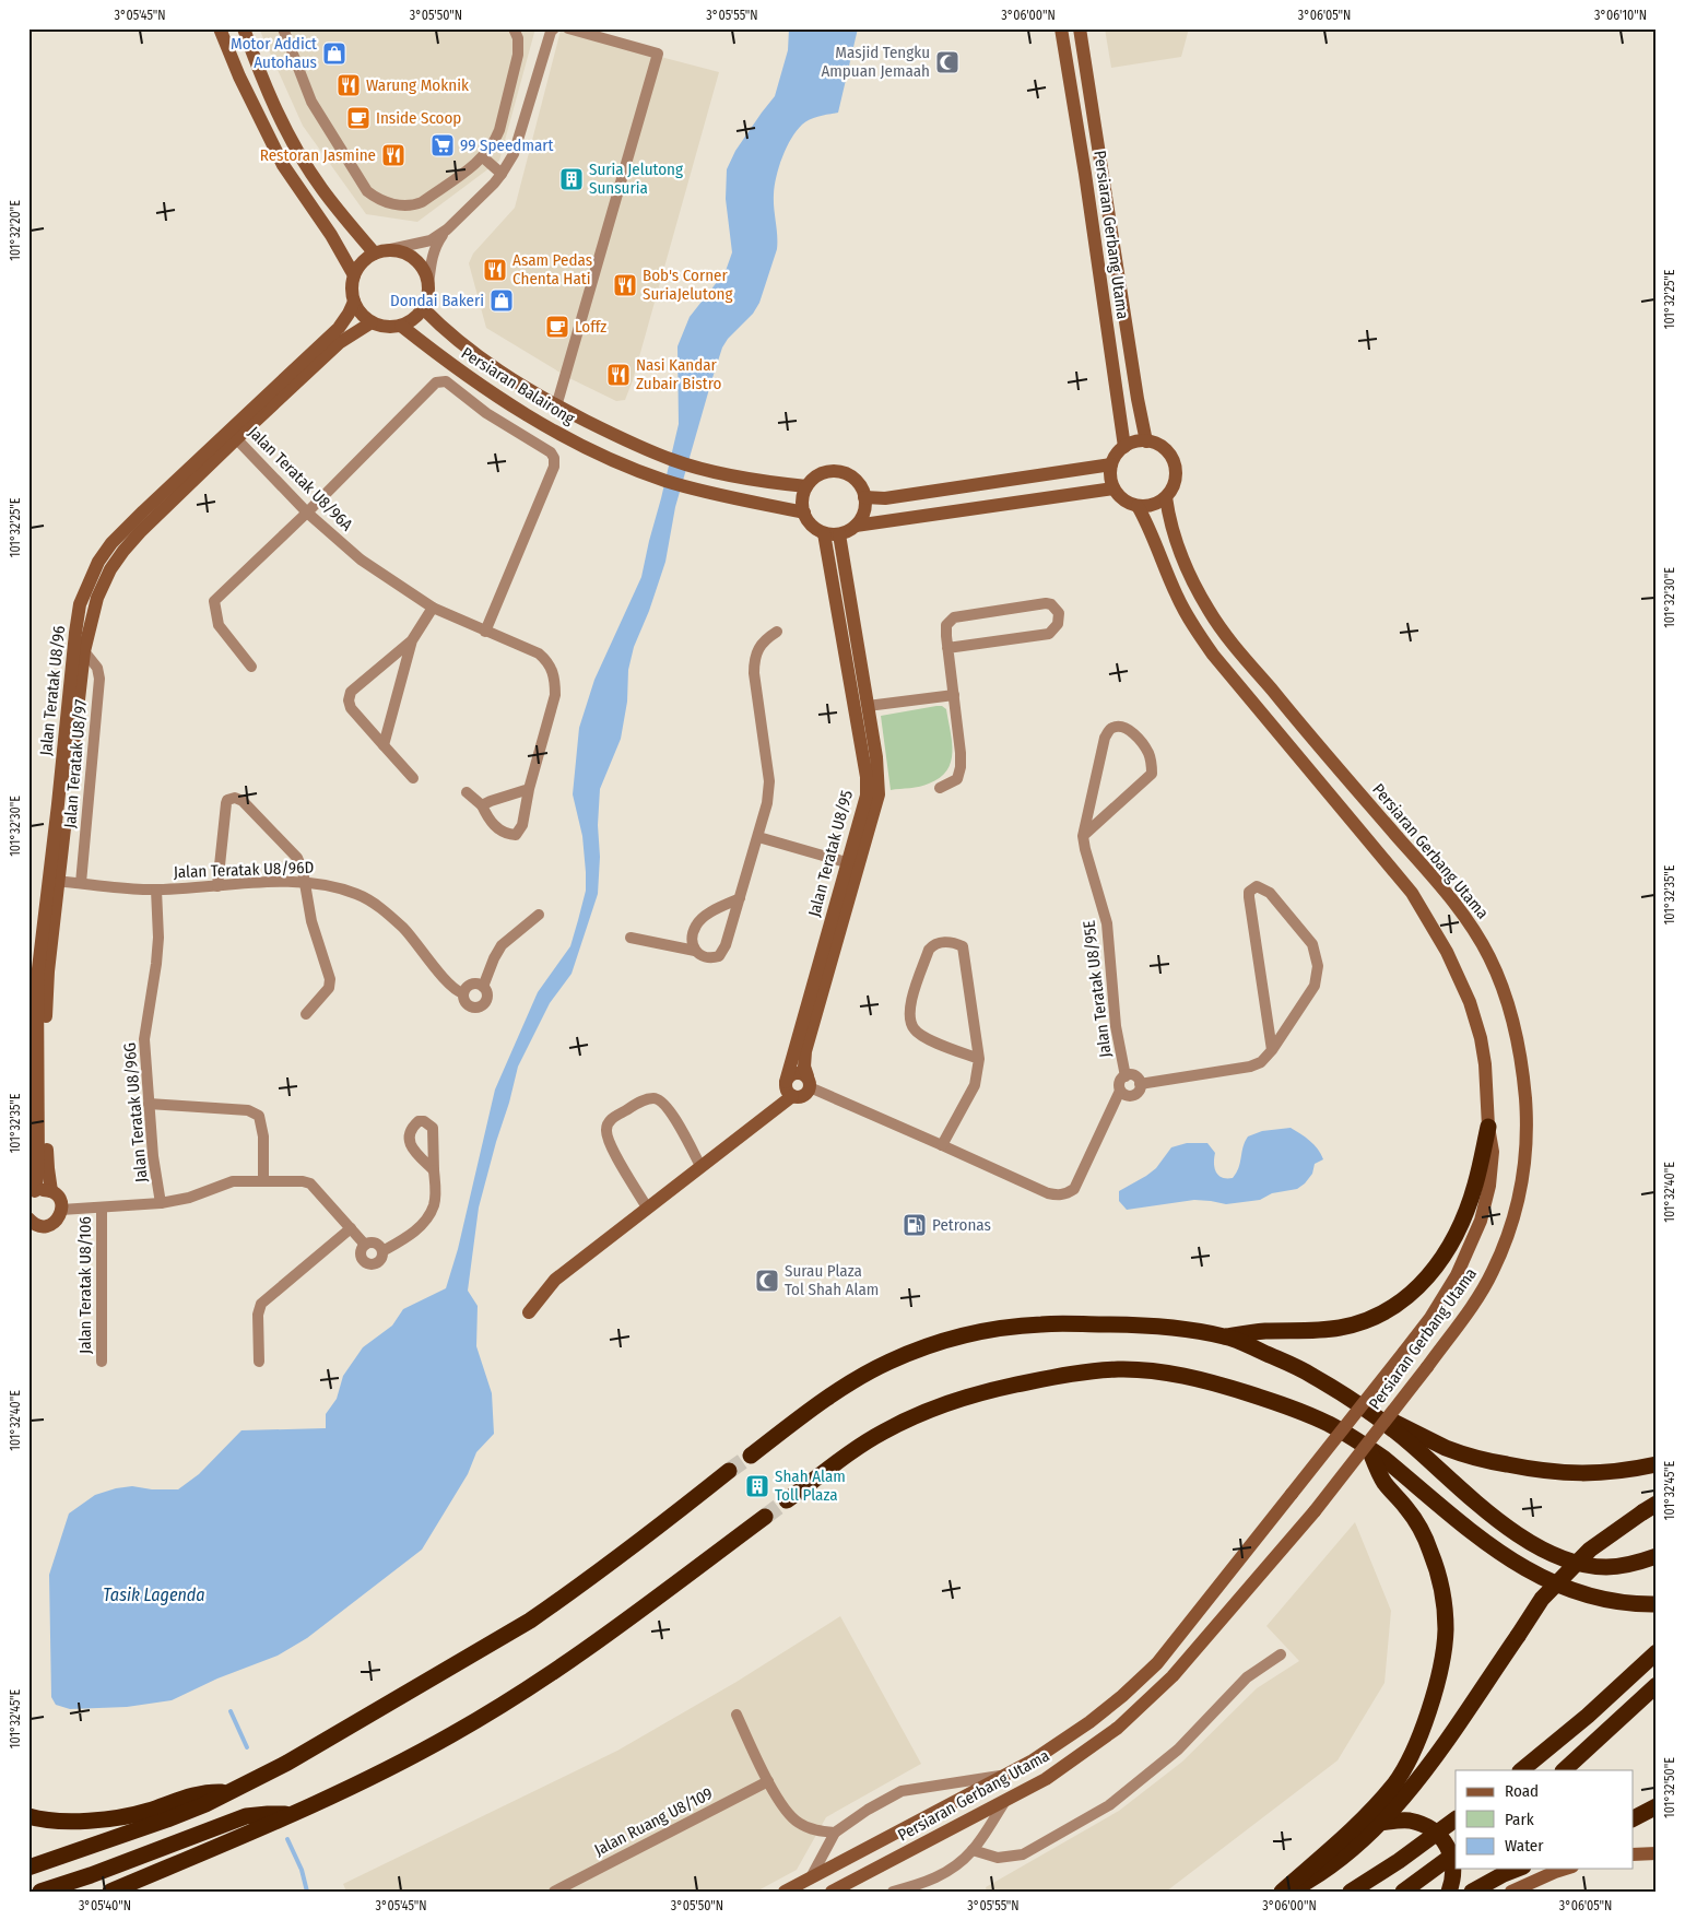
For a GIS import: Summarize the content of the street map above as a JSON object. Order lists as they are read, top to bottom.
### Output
{
  "streets": {
    "street": [
      "Persiaran Gerbang Utama",
      "Persiaran Balairong",
      "Jalan Teratak U8/96A",
      "Jalan Teratak U8/96",
      "Jalan Teratak U8/97",
      "Jalan Teratak U8/95",
      "Jalan Teratak U8/96D",
      "Jalan Teratak U8/95E",
      "Jalan Teratak U8/96G",
      "Jalan Teratak U8/106",
      "Jalan Ruang U8/109"
    ]
  },
  "crossings": [
    ["Persiaran Balairong", "Jalan Teratak U8/96"],
    ["Persiaran Balairong", "Jalan Teratak U8/95"],
    ["Jalan Teratak U8/96A", "Jalan Teratak U8/96"],
    ["Jalan Teratak U8/96", "Jalan Teratak U8/97"],
    ["Jalan Teratak U8/96", "Jalan Teratak U8/96D"],
    ["Jalan Teratak U8/97", "Jalan Teratak U8/96D"],
    ["Jalan Teratak U8/96D", "Jalan Teratak U8/96G"]
  ],
  "water": ["Tasik Lagenda"],
  "places": {
    "shop": ["Motor Addict Autohaus", "Dondai Bakeri"],
    "mosque": ["Masjid Tengku Ampuan Jemaah", "Surau Plaza Tol Shah Alam"],
    "restaurant": [
      "Warung Moknik",
      "Restoran Jasmine",
      "Asam Pedas Chenta Hati",
      "Bob's Corner SuriaJelutong",
      "Nasi Kandar Zubair Bistro"
    ],
    "cafe": ["Inside Scoop", "Loffz"],
    "supermarket": ["99 Speedmart"],
    "building": ["Suria Jelutong Sunsuria", "Shah Alam Toll Plaza"],
    "fuel station": ["Petronas"]
  },
  "legend": ["Road", "Park", "Water"],
  "coordinates": [
    "3°05'45\"N",
    "3°05'50\"N",
    "3°05'55\"N",
    "3°06'00\"N",
    "3°06'05\"N",
    "3°06'10\"N",
    "101°32'20\"E",
    "101°32'25\"E",
    "101°32'30\"E",
    "101°32'35\"E",
    "101°32'40\"E",
    "101°32'45\"E",
    "101°32'50\"E",
    "3°05'40\"N"
  ]
}
